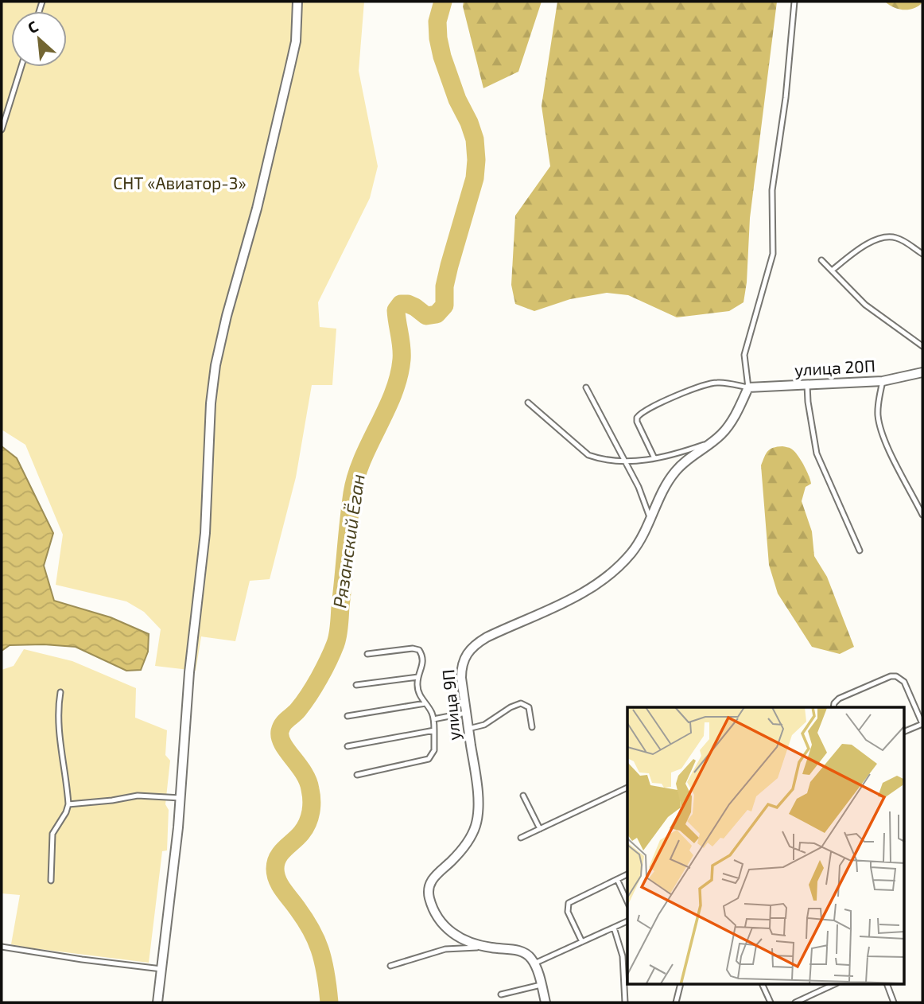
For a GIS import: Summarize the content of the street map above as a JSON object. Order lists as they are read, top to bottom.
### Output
{
  "streets": {
    "street": ["улица 20П", "улица 9П"]
  },
  "crossings": [
    ["улица 20П", "улица 9П"]
  ],
  "water": ["Рязанский Ёган"],
  "parks": ["СНТ «Авиатор-3»"],
  "north": "top left"
}
